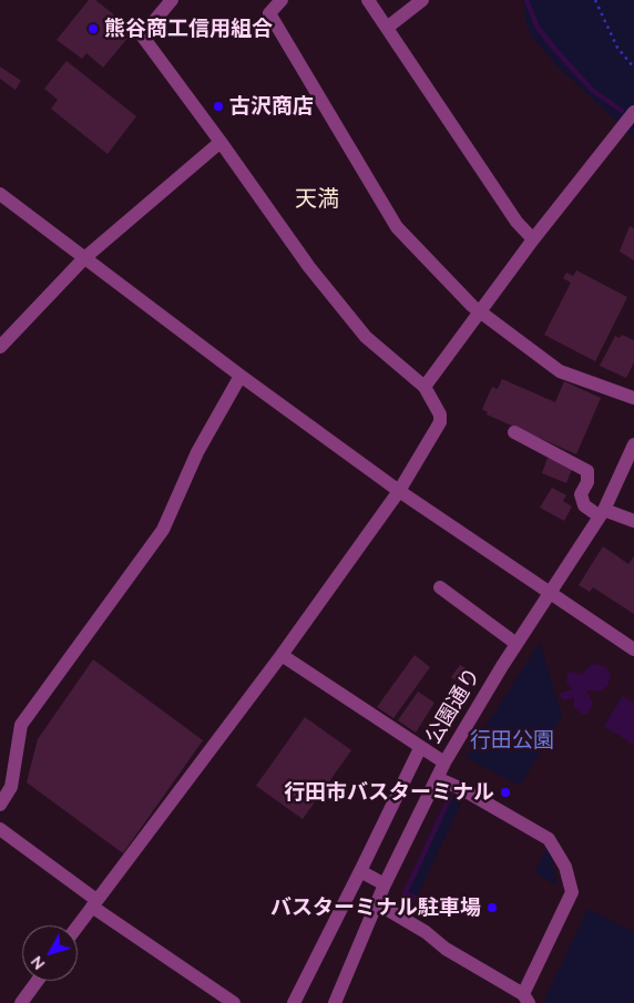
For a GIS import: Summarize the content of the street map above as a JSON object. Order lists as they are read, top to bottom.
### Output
{
  "streets": {
    "street": ["公園通り"]
  },
  "districts": ["天満"],
  "parks": ["行田公園"],
  "places": [
    "熊谷商工信用組合",
    "古沢商店",
    "行田市バスターミナル",
    "バスターミナル駐車場"
  ],
  "north": "bottom left"
}
